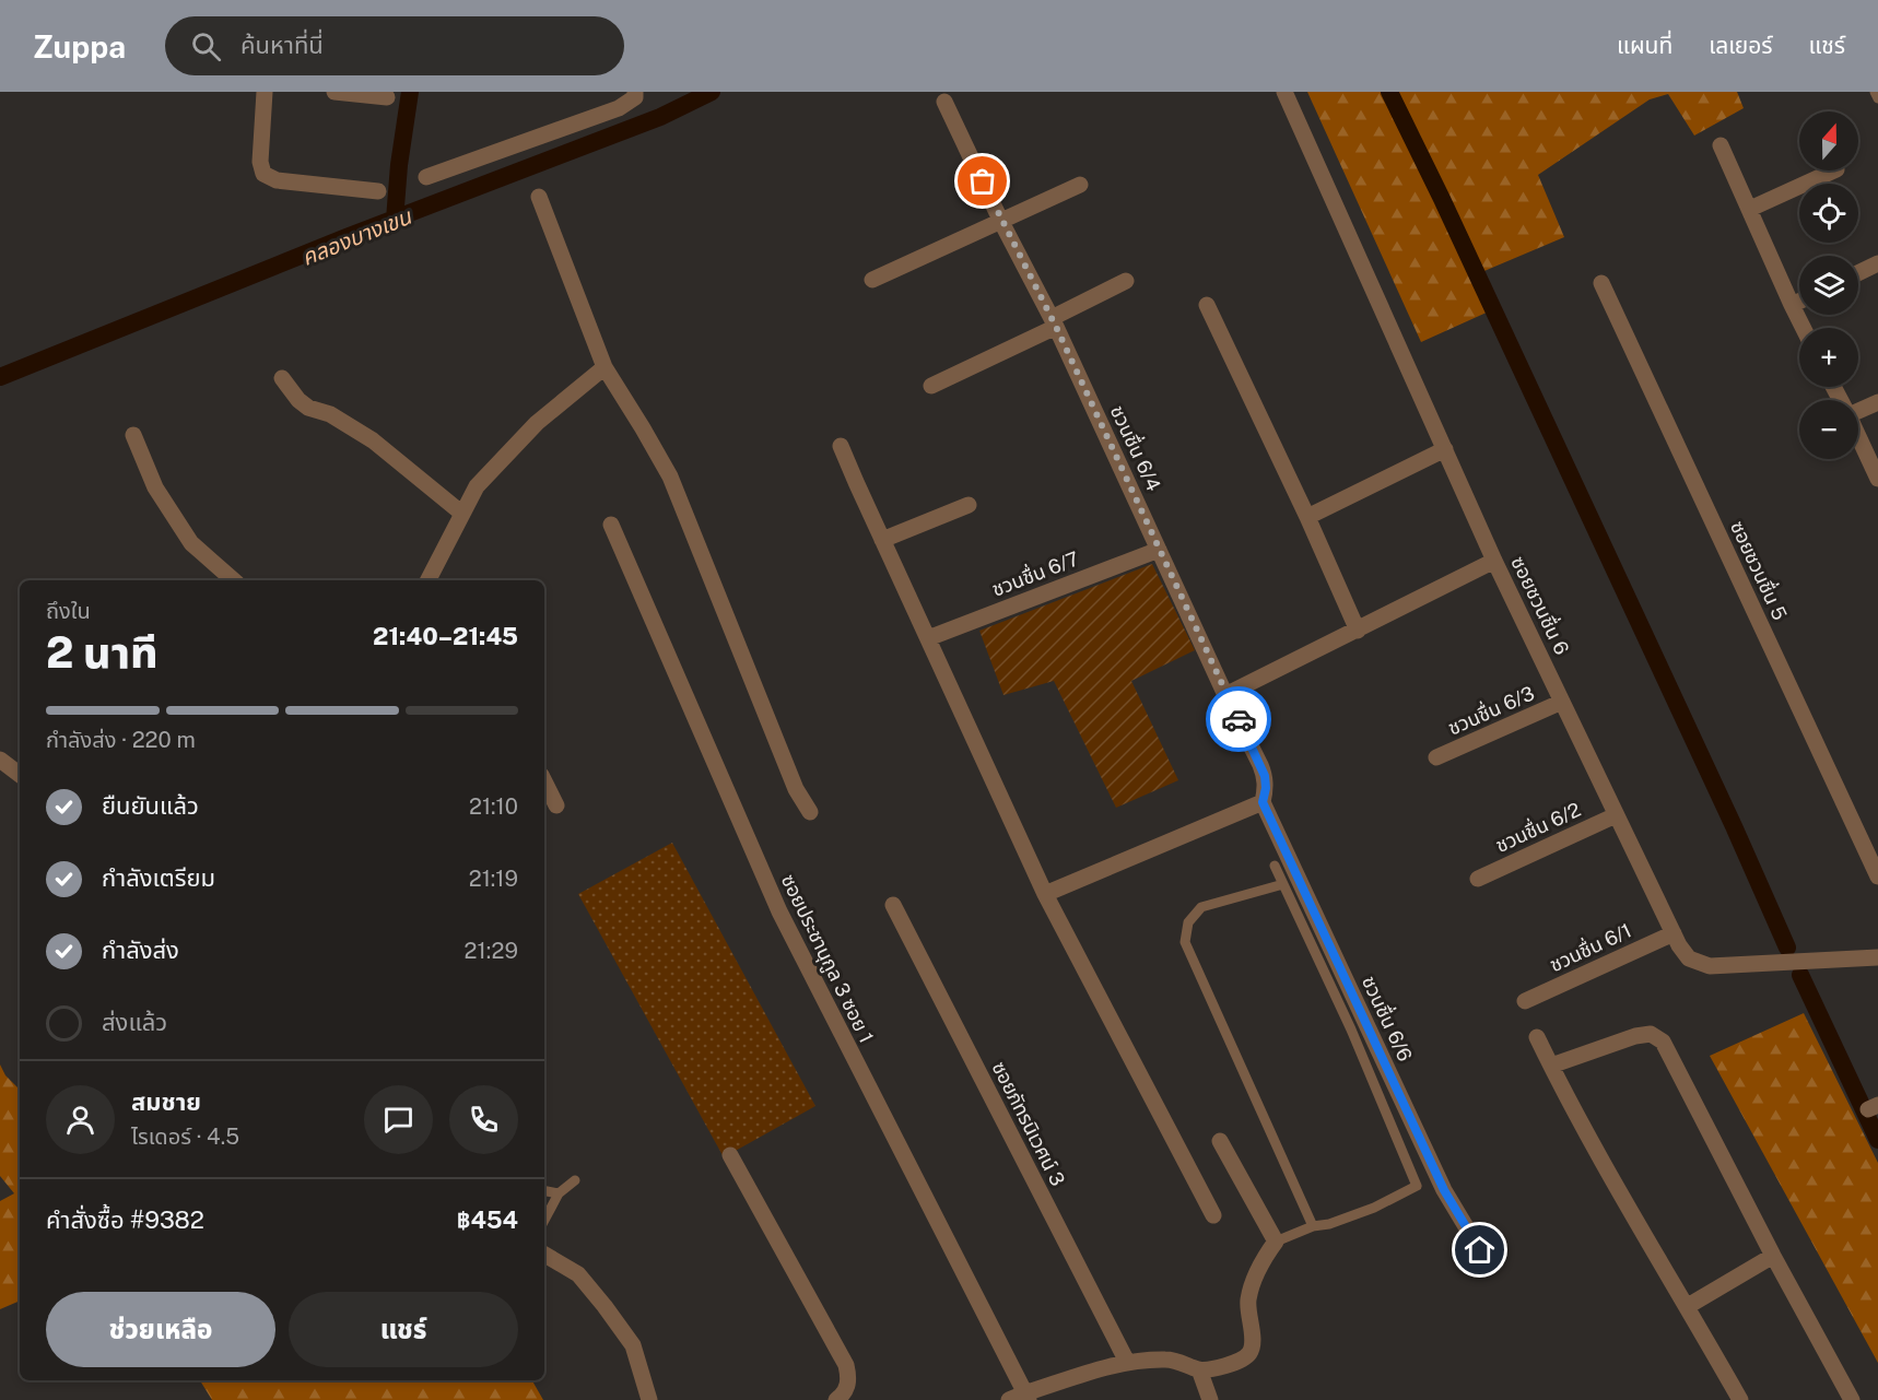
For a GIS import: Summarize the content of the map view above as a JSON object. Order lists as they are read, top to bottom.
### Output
{
  "streets": {
    "street": [
      "ชวนชื่น 6/4",
      "ซอยชวนชื่น 5",
      "ชวนชื่น 6/7",
      "ซอยชวนชื่น 6",
      "ชวนชื่น 6/3",
      "ชวนชื่น 6/2",
      "ชวนชื่น 6/1",
      "ซอยประชานุกูล 3 ซอย 1",
      "ชวนชื่น 6/6",
      "ซอยภัทรนิเวศน์ 3"
    ]
  },
  "crossings": [
    ["ชวนชื่น 6/4", "ชวนชื่น 6/7"],
    ["ชวนชื่น 6/4", "ชวนชื่น 6/6"],
    ["ซอยชวนชื่น 6", "ชวนชื่น 6/3"],
    ["ซอยชวนชื่น 6", "ชวนชื่น 6/2"],
    ["ซอยชวนชื่น 6", "ชวนชื่น 6/1"]
  ],
  "water": ["คลองบางเขน"],
  "north": "top",
  "page": {
    "header": "Zuppa",
    "search": "ค้นหาที่นี่",
    "nav": ["แผนที่", "เลเยอร์", "แชร์"],
    "map_buttons": ["+", "−"],
    "heading": ["2 นาที", "ถึงใน", "21:40–21:45"],
    "panel": [
      "สมชาย",
      "ไรเดอร์ · 4.5",
      "คำสั่งซื้อ #9382",
      "฿454"
    ],
    "bar": "กำลังส่ง · 220 m",
    "list": [
      ["ยืนยันแล้ว", "21:10"],
      ["กำลังเตรียม", "21:19"],
      ["กำลังส่ง", "21:29"],
      "ส่งแล้ว"
    ],
    "buttons": ["ช่วยเหลือ", "แชร์"]
  }
}
